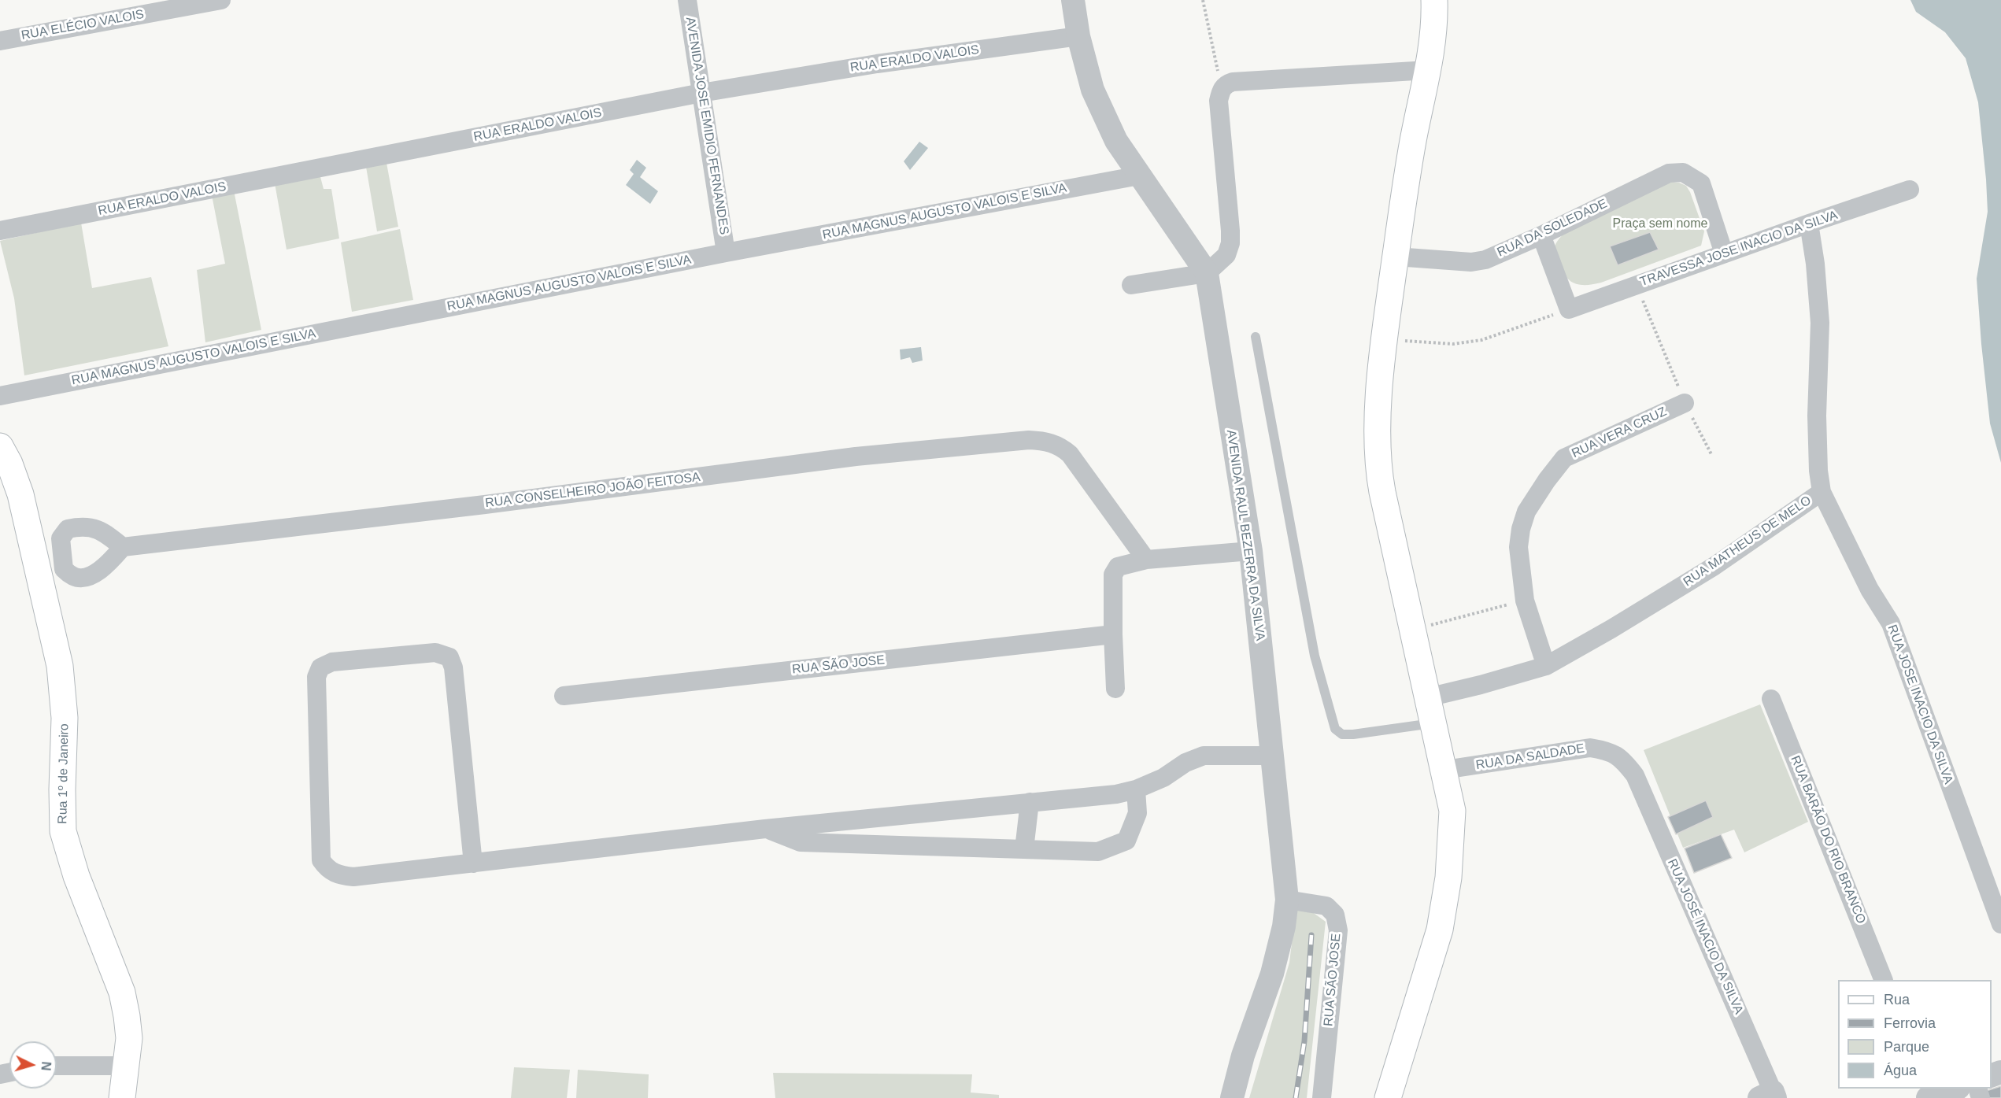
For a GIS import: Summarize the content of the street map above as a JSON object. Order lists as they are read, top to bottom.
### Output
{
  "streets": {
    "main road": ["Rua 1º de Janeiro"],
    "street": [
      "RUA ELÉCIO VALOIS",
      "RUA ERALDO VALOIS",
      "AVENIDA JOSE EMIDIO FERNANDES",
      "RUA MAGNUS AUGUSTO VALOIS E SILVA",
      "RUA DA SOLEDADE",
      "TRAVESSA JOSE INACIO DA SILVA",
      "RUA VERA CRUZ",
      "RUA CONSELHEIRO JOÃO FEITOSA",
      "AVENIDA RAUL BEZERRA DA SILVA",
      "RUA MATHEUS DE MELO",
      "RUA SÃO JOSE",
      "RUA JOSE INACIO DA SILVA",
      "RUA DA SALDADE",
      "RUA BARÃO DO RIO BRANCO",
      "RUA JOSÉ INACIO DA SILVA"
    ]
  },
  "crossings": [
    ["RUA ERALDO VALOIS", "AVENIDA JOSE EMIDIO FERNANDES"],
    ["RUA ERALDO VALOIS", "AVENIDA RAUL BEZERRA DA SILVA"],
    ["AVENIDA JOSE EMIDIO FERNANDES", "RUA MAGNUS AUGUSTO VALOIS E SILVA"],
    ["RUA MAGNUS AUGUSTO VALOIS E SILVA", "AVENIDA RAUL BEZERRA DA SILVA"],
    ["RUA DA SOLEDADE", "TRAVESSA JOSE INACIO DA SILVA"],
    ["TRAVESSA JOSE INACIO DA SILVA", "RUA MATHEUS DE MELO"],
    ["RUA VERA CRUZ", "RUA MATHEUS DE MELO"],
    ["AVENIDA RAUL BEZERRA DA SILVA", "RUA SÃO JOSE"],
    ["RUA MATHEUS DE MELO", "RUA JOSE INACIO DA SILVA"],
    ["RUA DA SALDADE", "RUA JOSÉ INACIO DA SILVA"]
  ],
  "parks": ["Praça sem nome"],
  "legend": [
    "Rua",
    "Ferrovia",
    "Parque",
    "Água"
  ],
  "north": "right"
}
